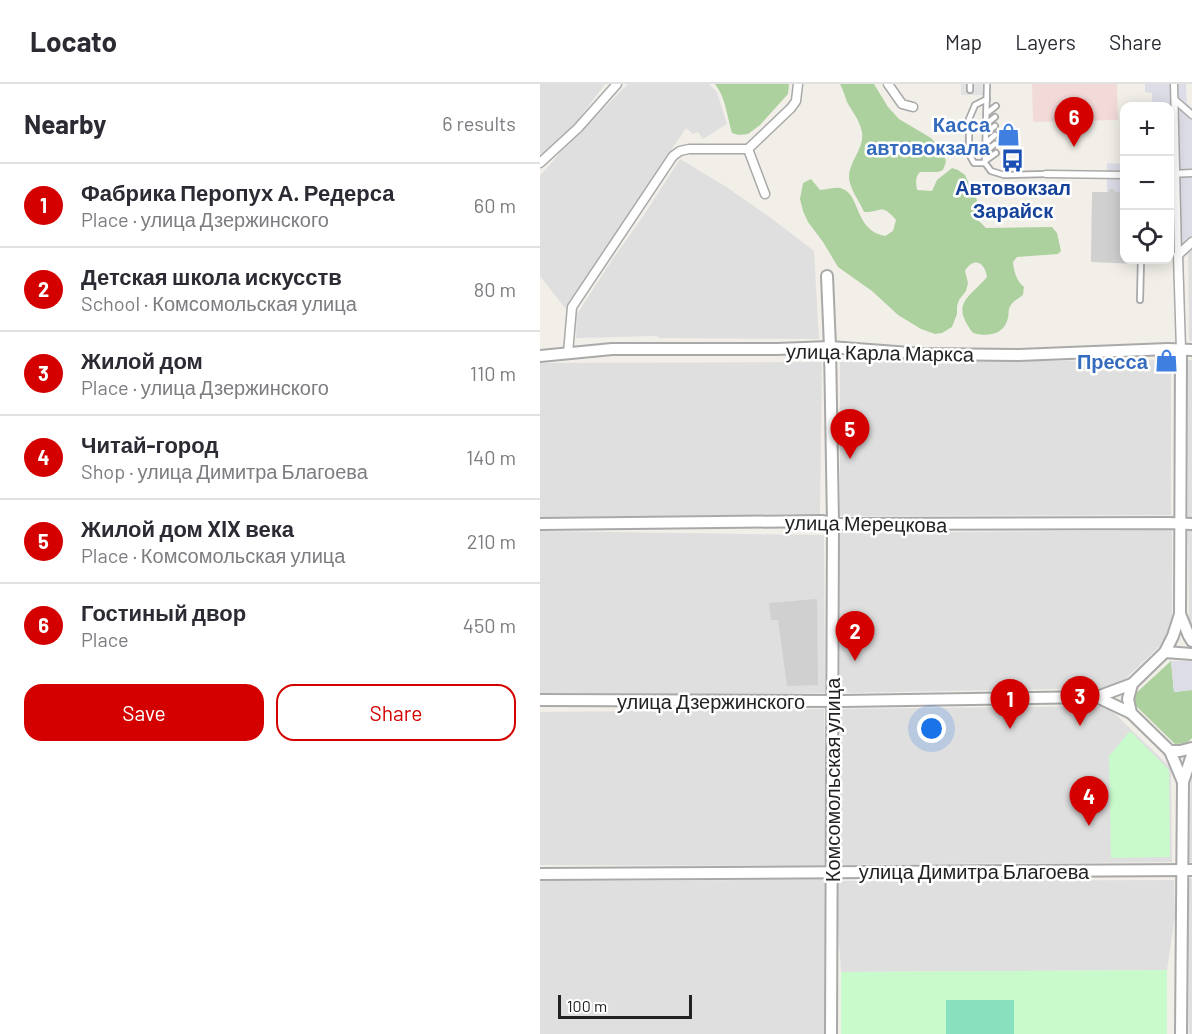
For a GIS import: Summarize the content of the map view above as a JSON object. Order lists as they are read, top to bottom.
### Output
{
  "streets": {
    "street": [
      "улица Карла Маркса",
      "улица Мерецкова",
      "улица Дзержинского",
      "Комсомольская улица",
      "улица Димитра Благоева"
    ]
  },
  "crossings": [
    ["улица Карла Маркса", "Комсомольская улица"],
    ["улица Мерецкова", "Комсомольская улица"],
    ["улица Дзержинского", "Комсомольская улица"],
    ["Комсомольская улица", "улица Димитра Благоева"]
  ],
  "places": {
    "shop": ["Касса автовокзала", "Пресса"],
    "bus stop": ["Автовокзал Зарайск"]
  },
  "scale_bar": "100 m",
  "page": {
    "header": "Locato",
    "nav": ["Map", "Layers", "Share"],
    "heading": ["Nearby", "6 results"],
    "pins": [
      "6",
      "5",
      "2",
      "3",
      "1",
      "4"
    ],
    "map_buttons": ["+", "−"],
    "list": [
      {
        "mark": "1",
        "name": "Фабрика Перопух А. Редерса",
        "note": "Place · улица Дзержинского",
        "value": "60 m"
      },
      {
        "mark": "2",
        "name": "Детская школа искусств",
        "note": "School · Комсомольская улица",
        "value": "80 m"
      },
      {
        "mark": "3",
        "name": "Жилой дом",
        "note": "Place · улица Дзержинского",
        "value": "110 m"
      },
      {
        "mark": "4",
        "name": "Читай-город",
        "note": "Shop · улица Димитра Благоева",
        "value": "140 m"
      },
      {
        "mark": "5",
        "name": "Жилой дом XIX века",
        "note": "Place · Комсомольская улица",
        "value": "210 m"
      },
      {
        "mark": "6",
        "name": "Гостиный двор",
        "note": "Place",
        "value": "450 m"
      }
    ],
    "buttons": ["Save", "Share"],
    "scale": "100 m"
  }
}
